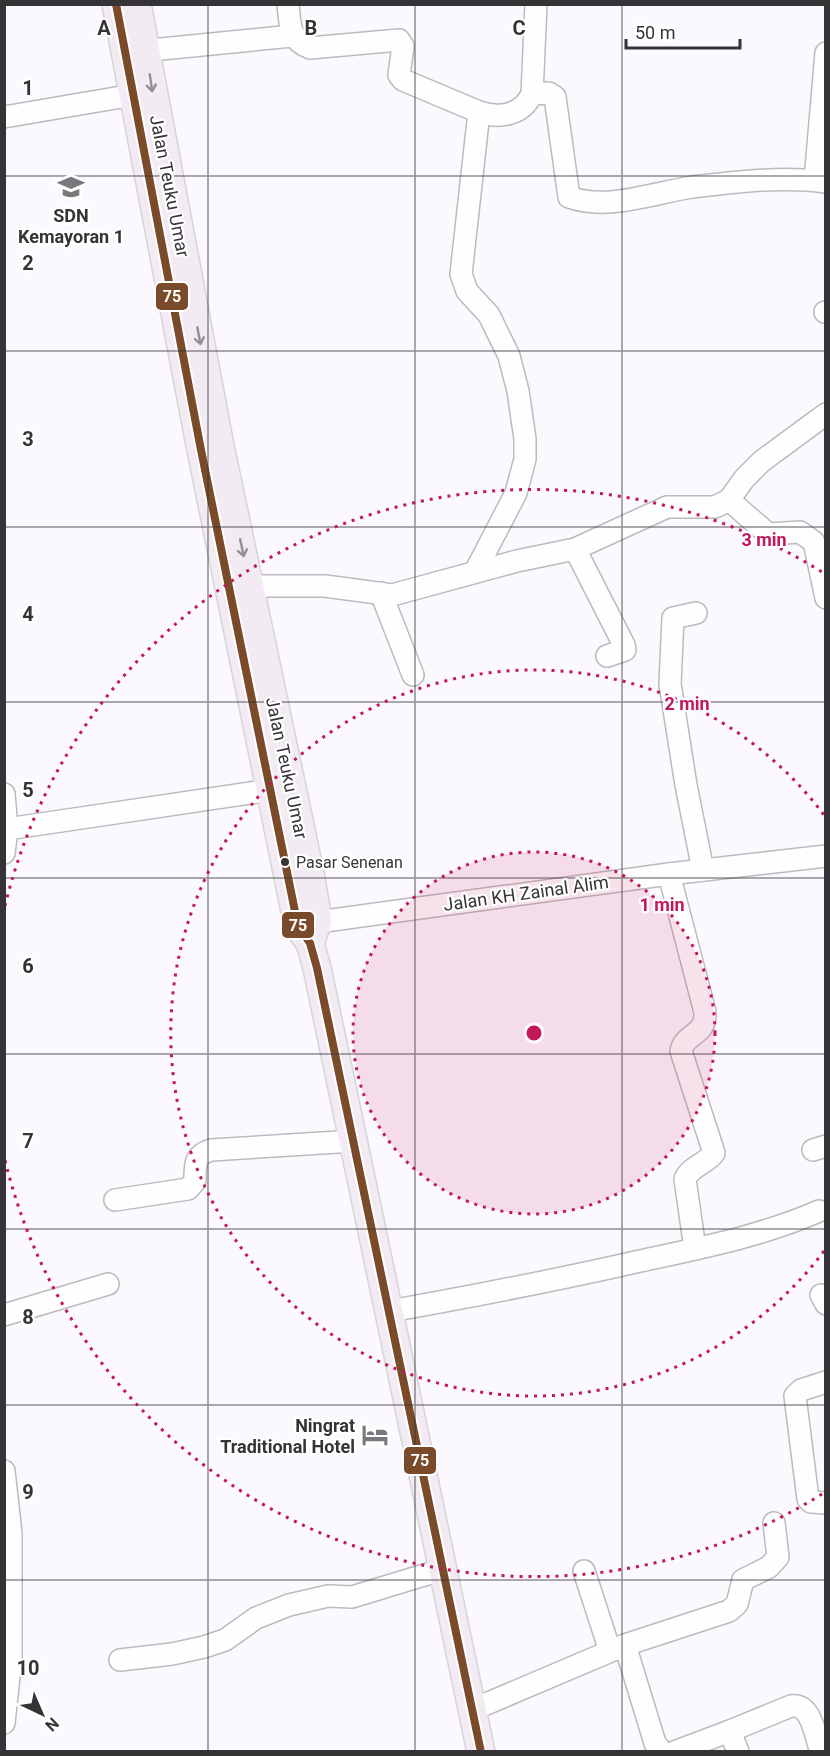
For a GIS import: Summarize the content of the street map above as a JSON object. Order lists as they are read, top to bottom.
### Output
{
  "streets": {
    "main road": ["Jalan Teuku Umar"],
    "street": ["Jalan KH Zainal Alim"]
  },
  "crossings": [
    ["Jalan Teuku Umar", "Jalan KH Zainal Alim"]
  ],
  "places": {
    "school or university": ["SDN Kemayoran 1"],
    "other": ["Pasar Senenan"],
    "hotel": ["Ningrat Traditional Hotel"]
  },
  "lines": ["transit line 75"],
  "scale_bar": "50 m",
  "north": "bottom right",
  "grid": {
    "columns": ["A", "B", "C"],
    "rows": [
      "1",
      "2",
      "3",
      "4",
      "5",
      "6",
      "7",
      "8",
      "9",
      "10"
    ]
  },
  "rings": ["3 min", "2 min", "1 min"]
}
